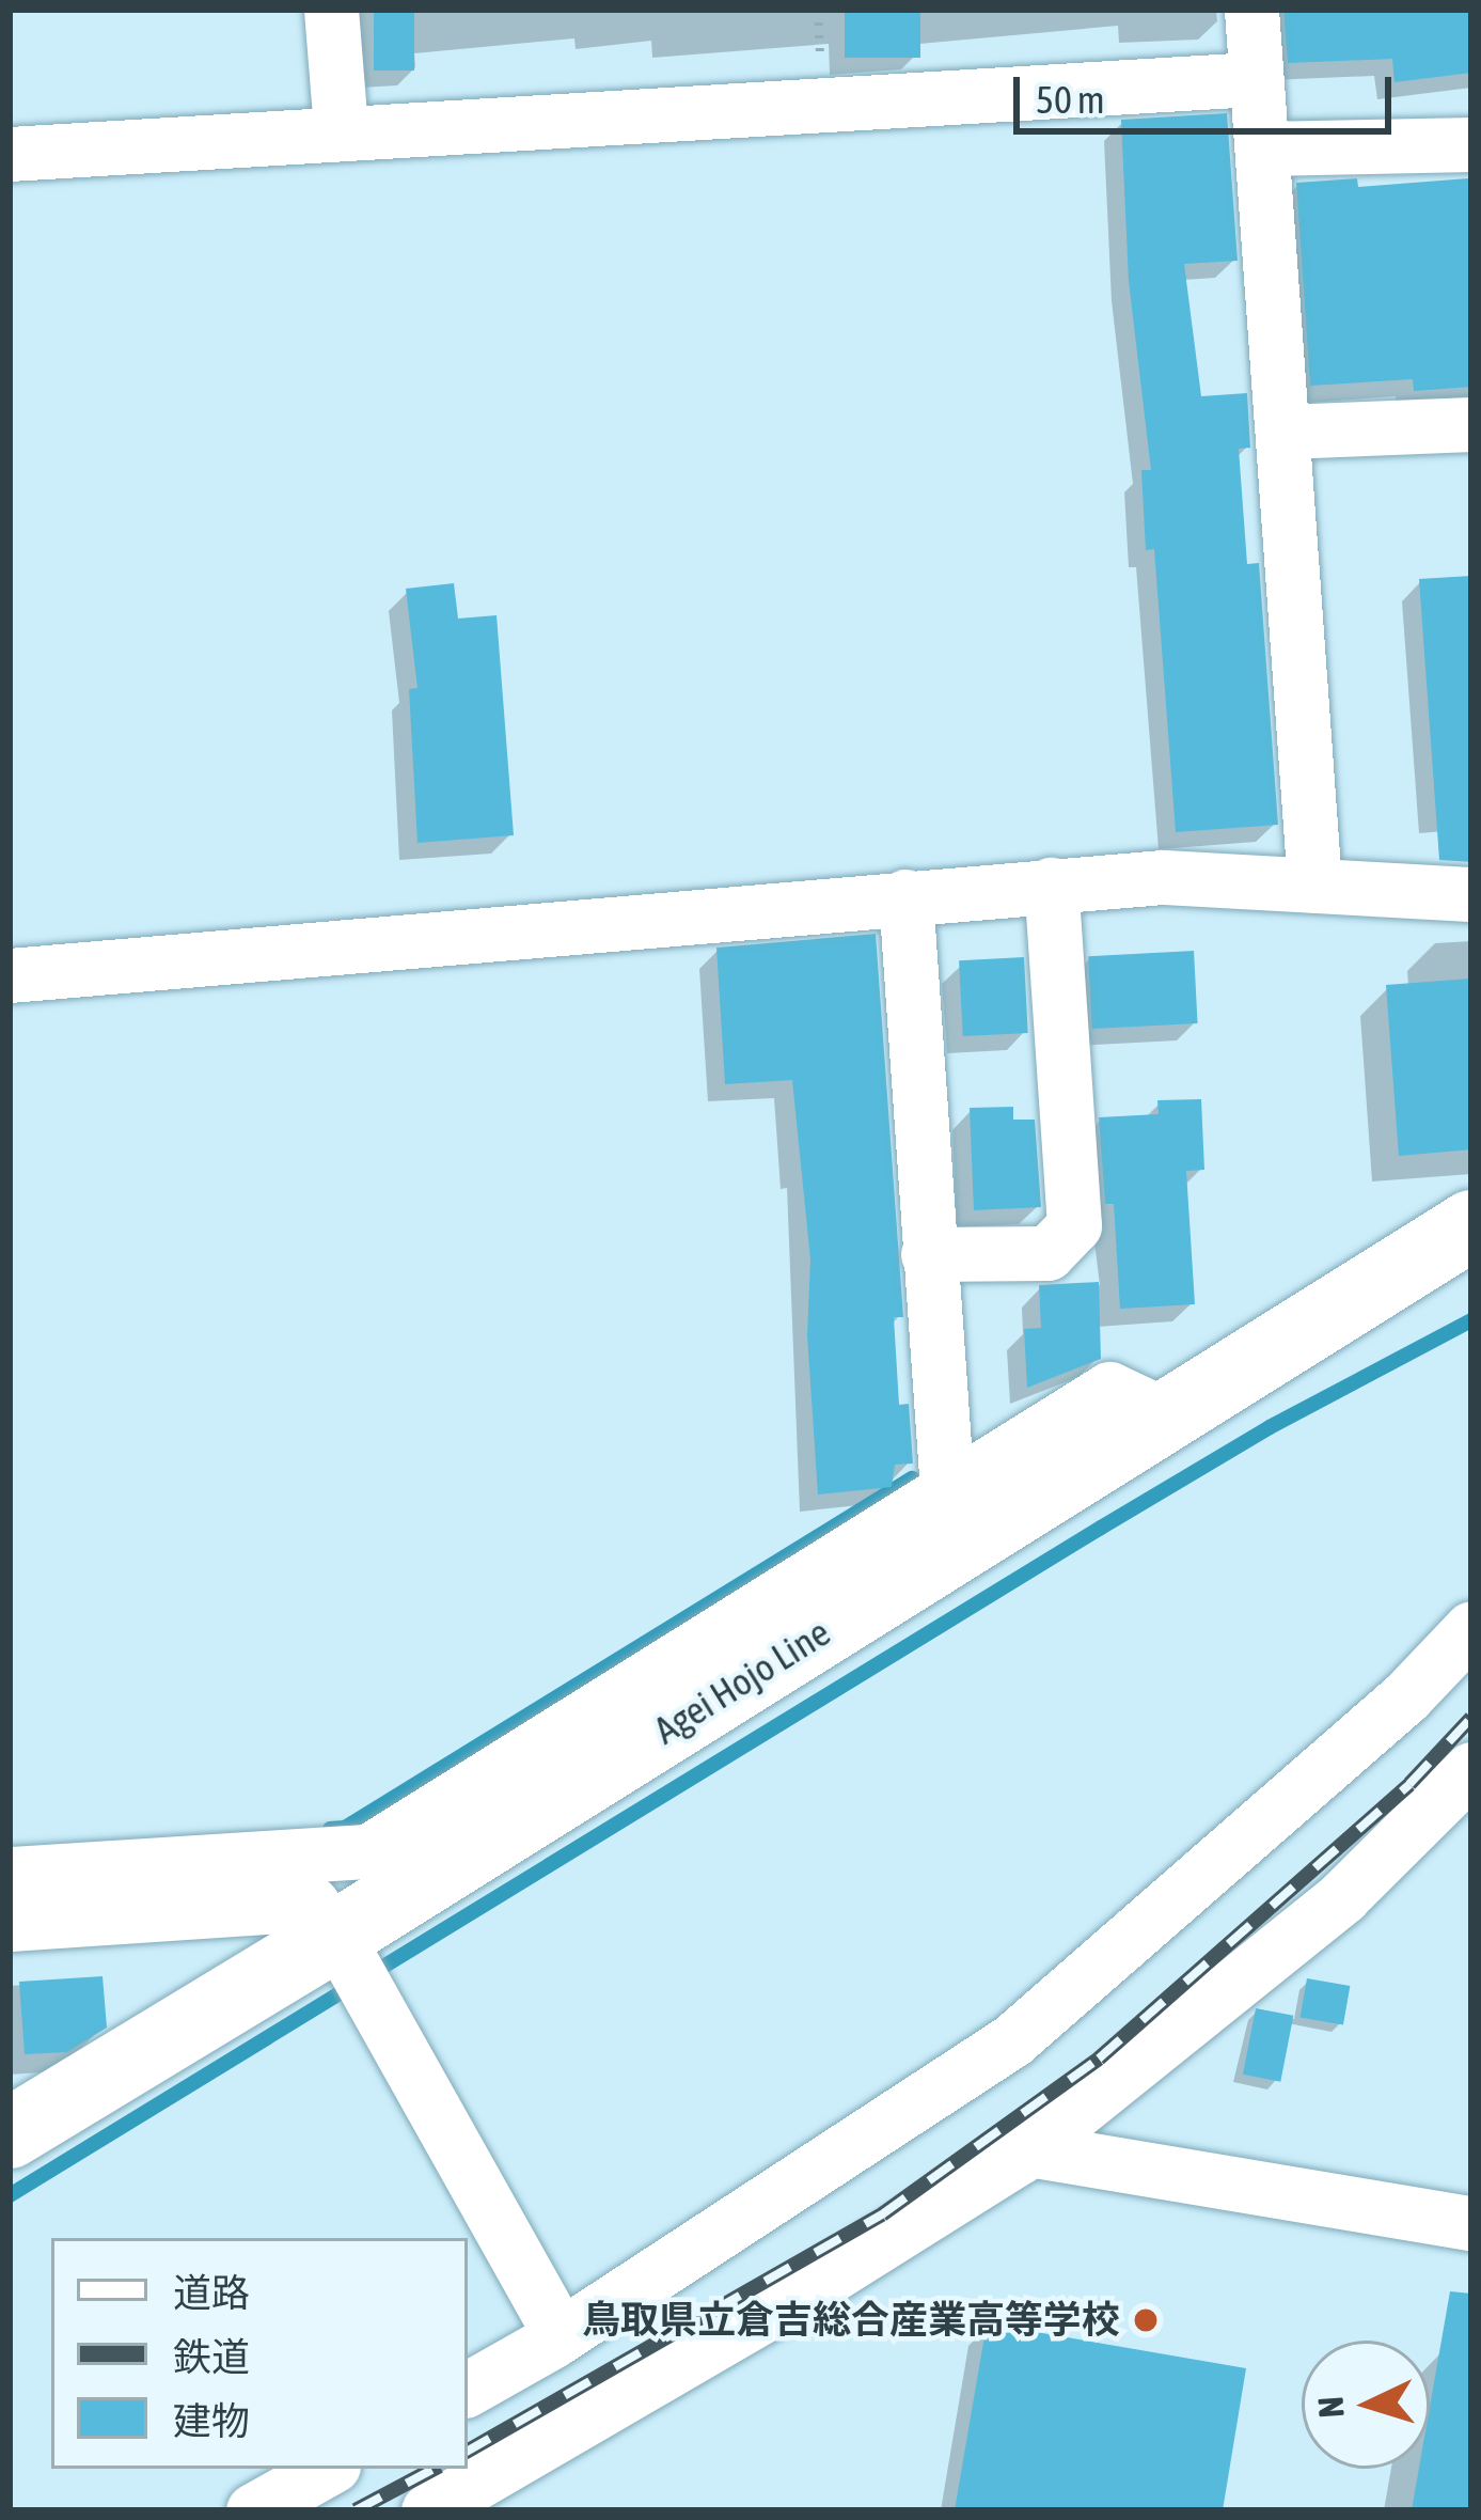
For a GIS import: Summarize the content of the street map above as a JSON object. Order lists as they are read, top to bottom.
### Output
{
  "streets": {
    "main road": ["Agei Hojo Line"]
  },
  "places": ["鳥取県立倉吉総合産業高等学校"],
  "legend": ["道路", "鉄道", "建物"],
  "scale_bar": "50 m",
  "north": "left"
}
